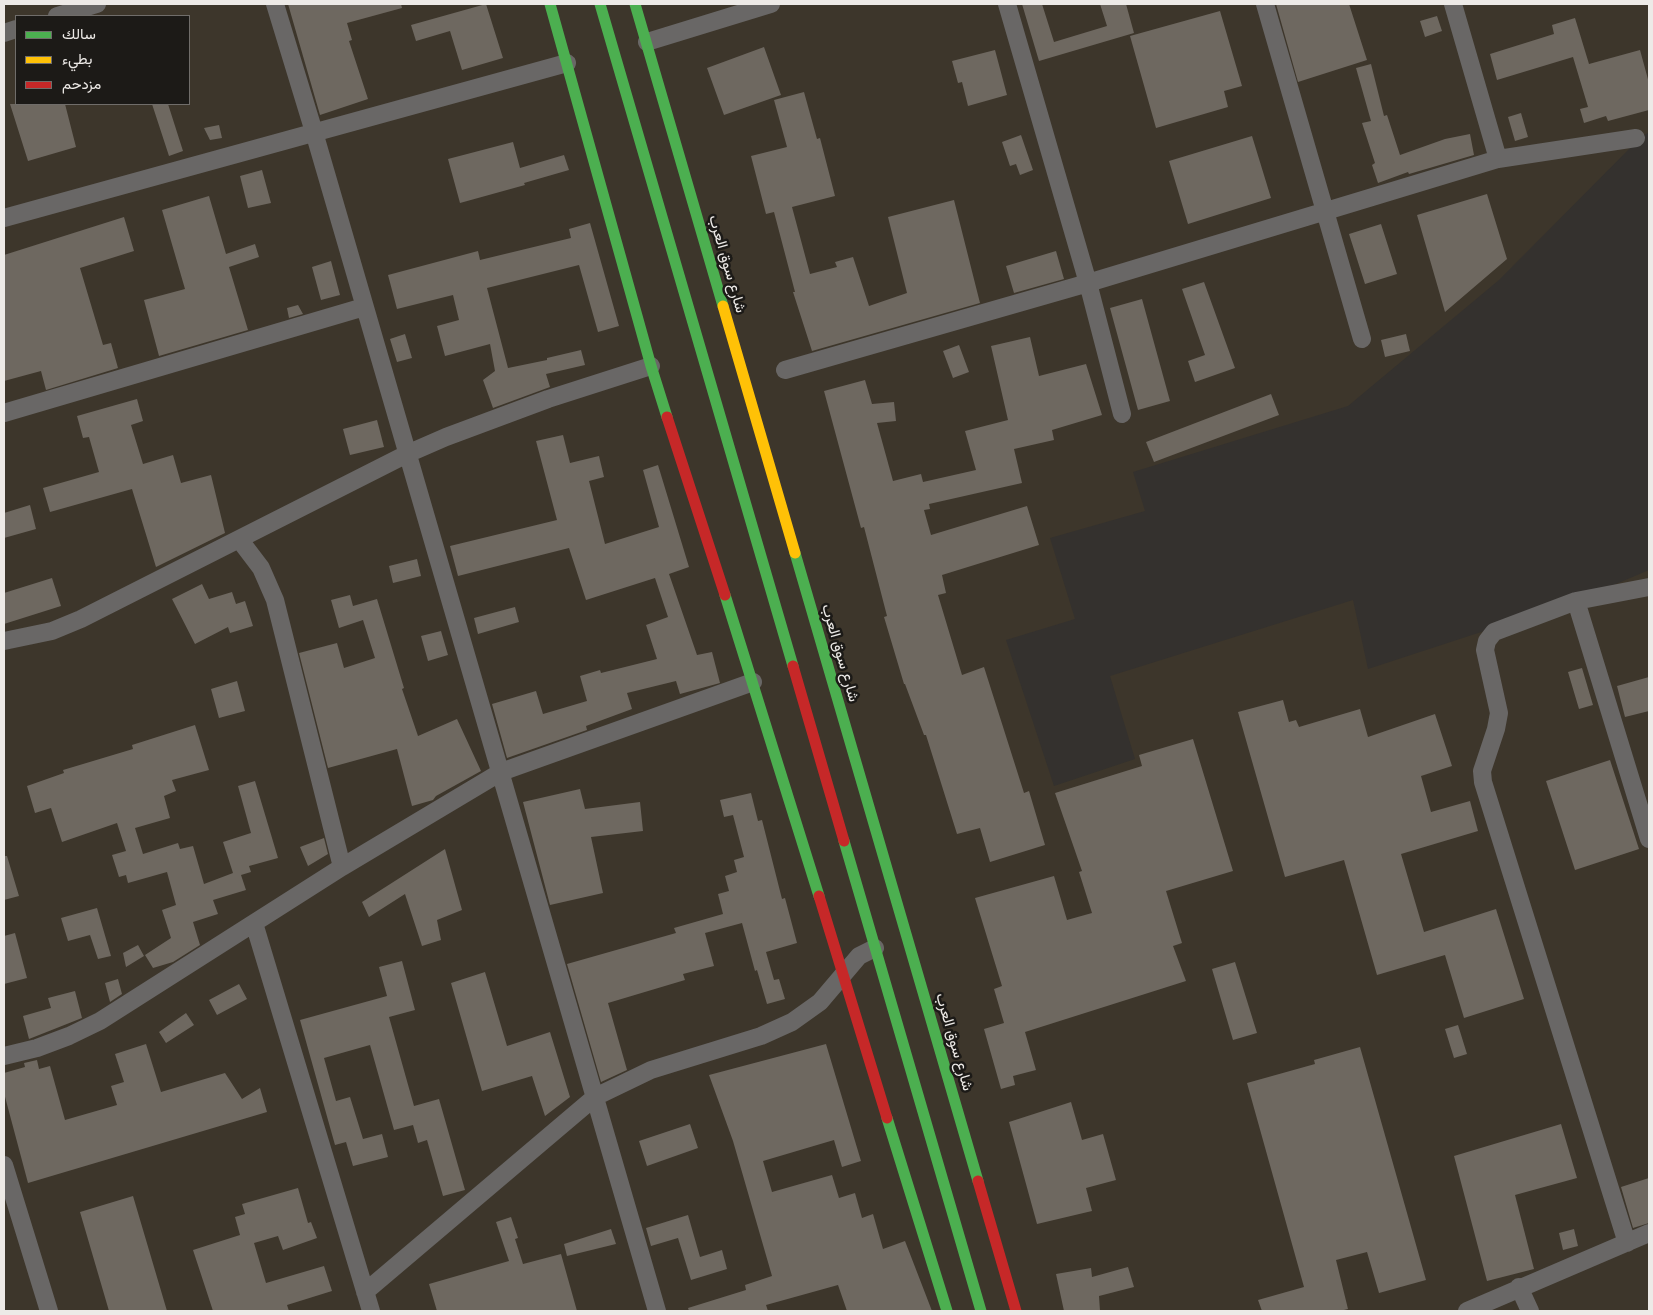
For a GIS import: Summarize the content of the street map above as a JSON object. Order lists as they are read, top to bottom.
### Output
{
  "streets": {
    "main road": ["شارع سوق العرب"]
  },
  "legend": ["سالك", "بطيء", "مزدحم"]
}
